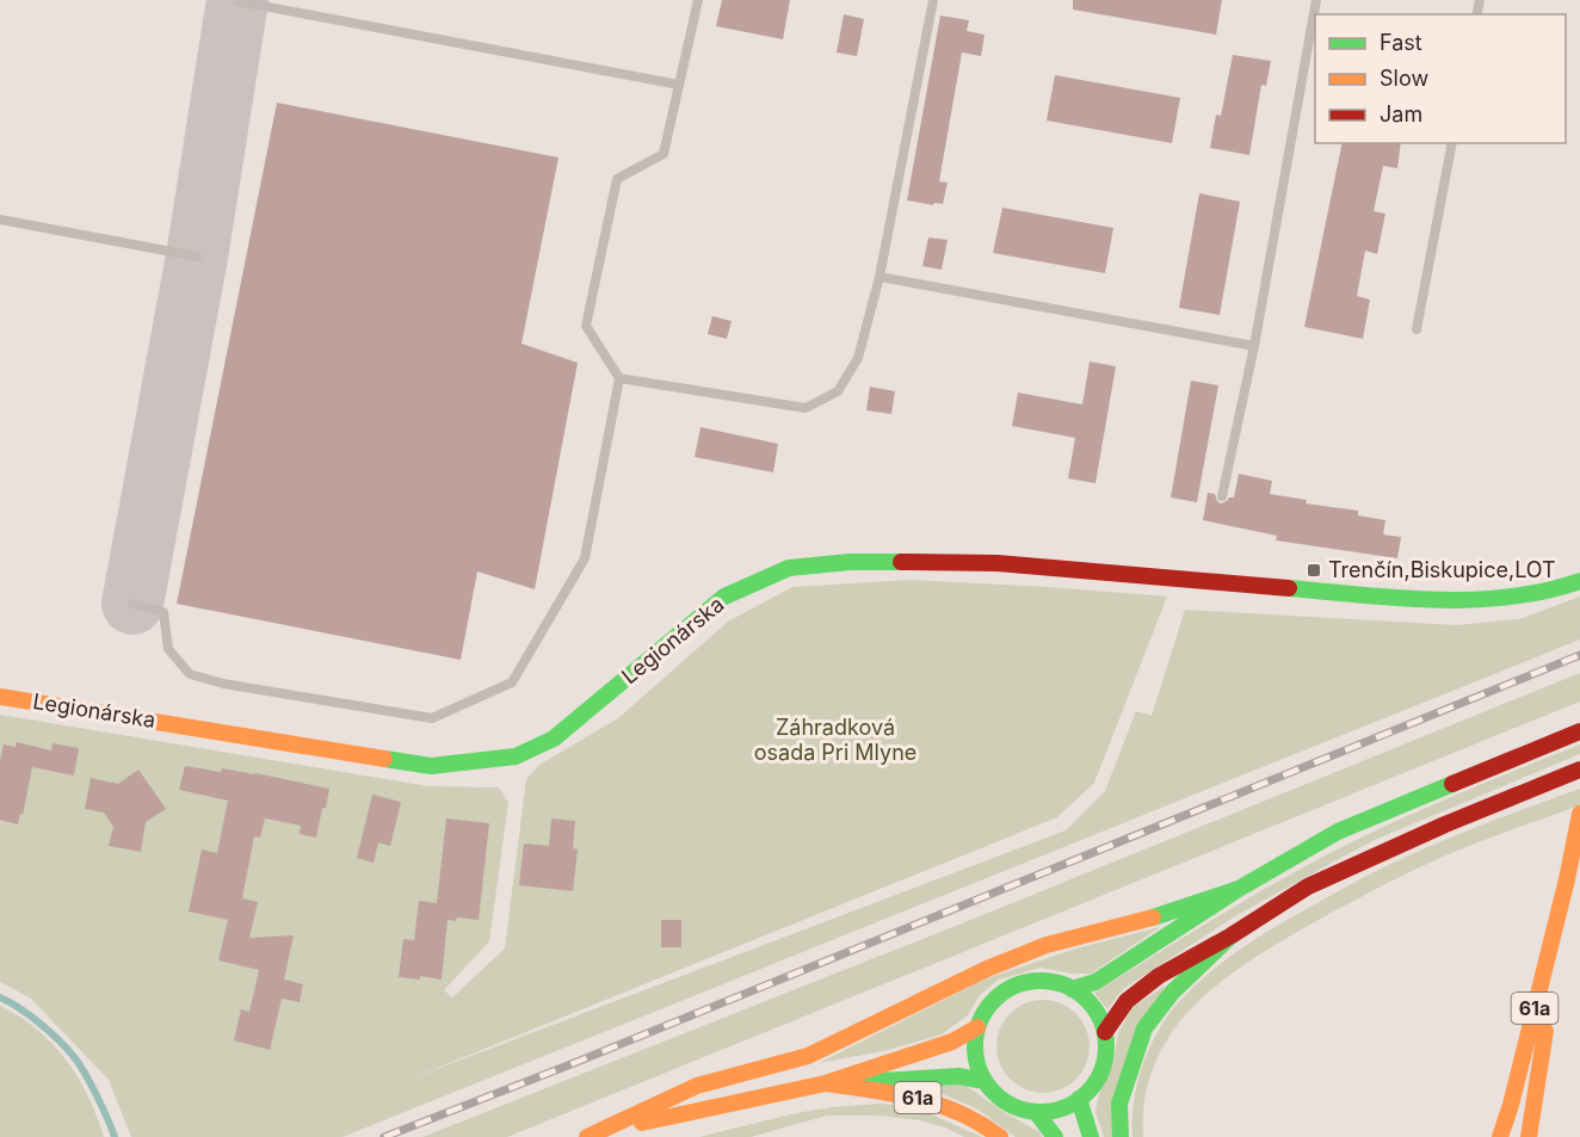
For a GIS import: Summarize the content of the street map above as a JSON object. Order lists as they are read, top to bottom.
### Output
{
  "streets": {
    "main road": ["Legionárska", "61a"]
  },
  "parks": ["Záhradková osada Pri Mlyne"],
  "places": {
    "transit": ["Trenčín,Biskupice,LOT"]
  },
  "legend": ["Fast", "Slow", "Jam"]
}
